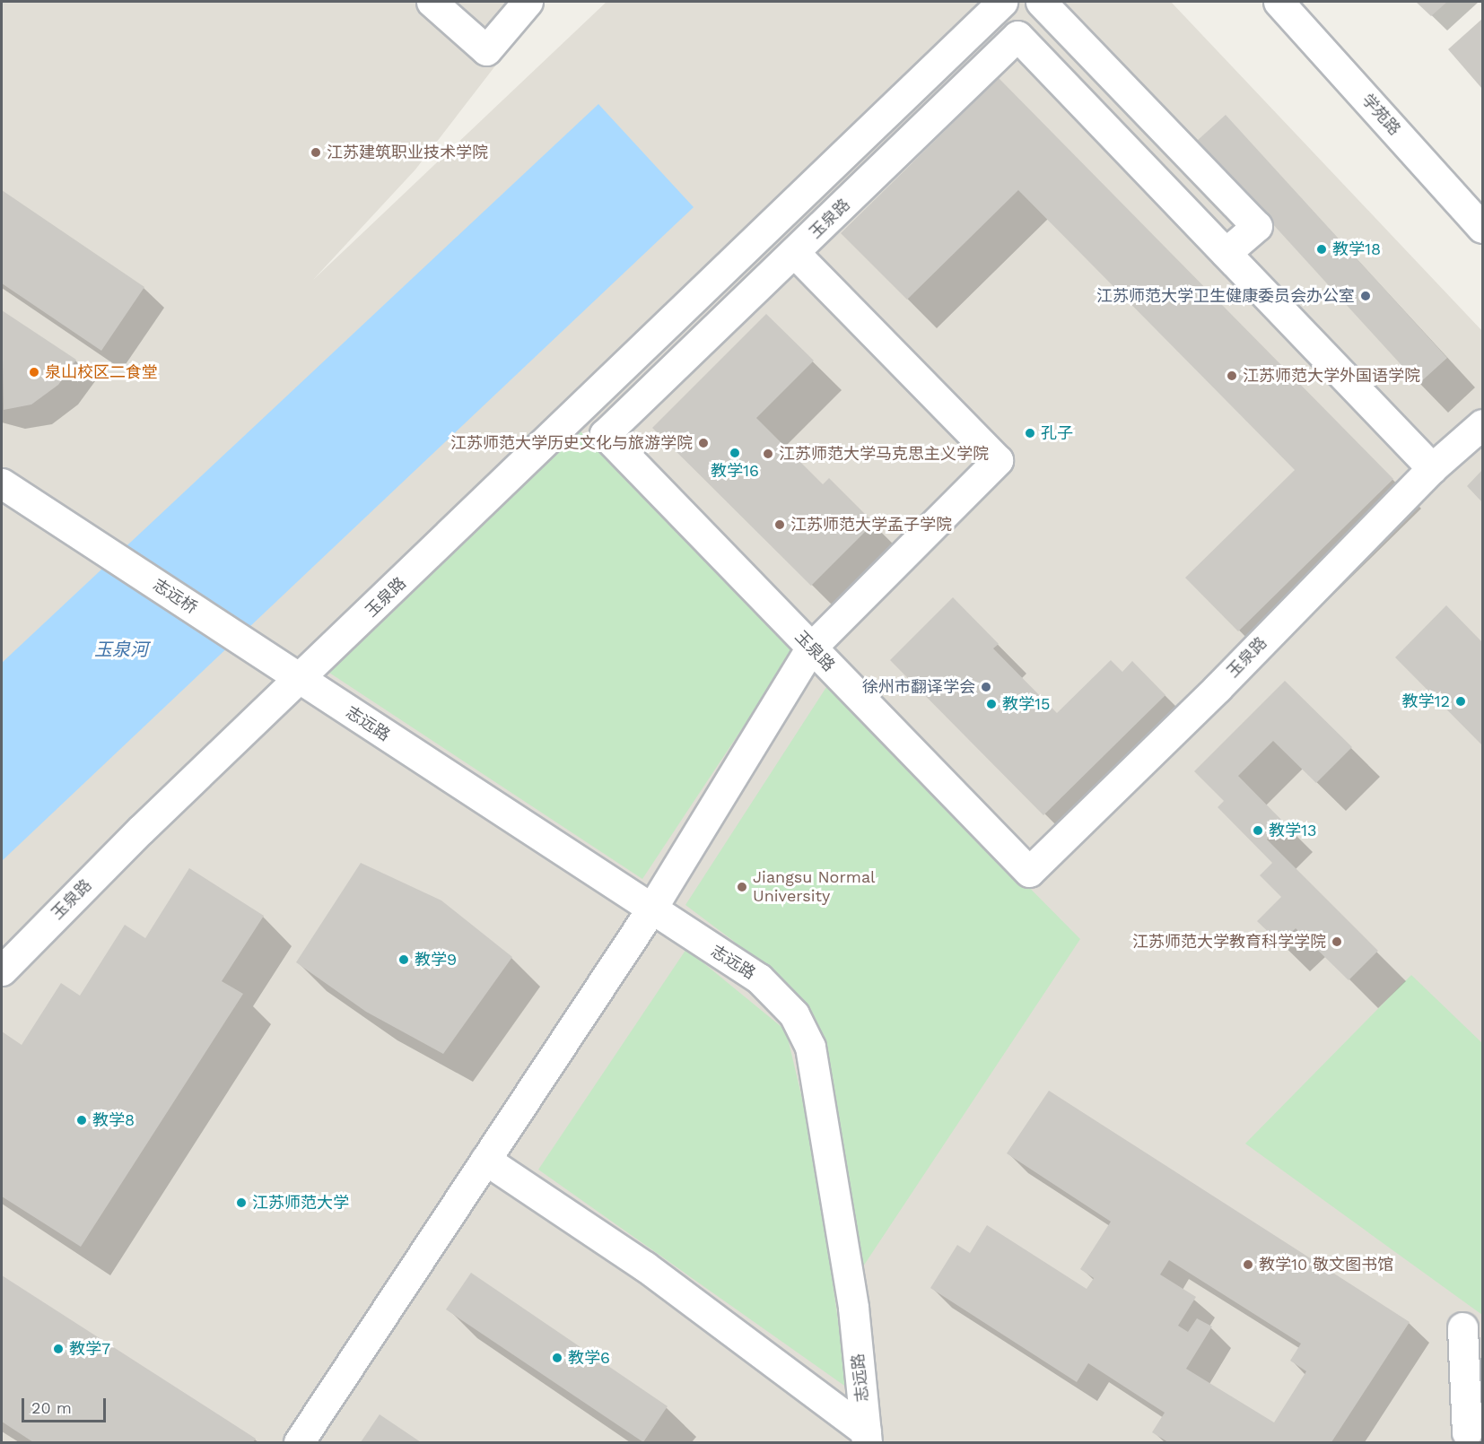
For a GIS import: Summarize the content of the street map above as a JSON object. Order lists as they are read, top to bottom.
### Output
{
  "streets": {
    "street": [
      "学苑路",
      "玉泉路",
      "志远桥",
      "志远路"
    ]
  },
  "crossings": [
    ["玉泉路", "志远桥"],
    ["玉泉路", "志远路"],
    ["志远桥", "志远路"]
  ],
  "water": ["玉泉河"],
  "places": [
    "江苏建筑职业技术学院",
    "教学18",
    "江苏师范大学卫生健康委员会办公室",
    "泉山校区二食堂",
    "江苏师范大学外国语学院",
    "孔子",
    "江苏师范大学历史文化与旅游学院",
    "教学16",
    "江苏师范大学马克思主义学院",
    "江苏师范大学孟子学院",
    "徐州市翻译学会",
    "教学12",
    "教学15",
    "教学13",
    "Jiangsu Normal University",
    "江苏师范大学教育科学学院",
    "教学9",
    "教学8",
    "江苏师范大学",
    "教学10 敬文图书馆",
    "教学7",
    "教学6"
  ],
  "scale_bar": "20 m"
}
